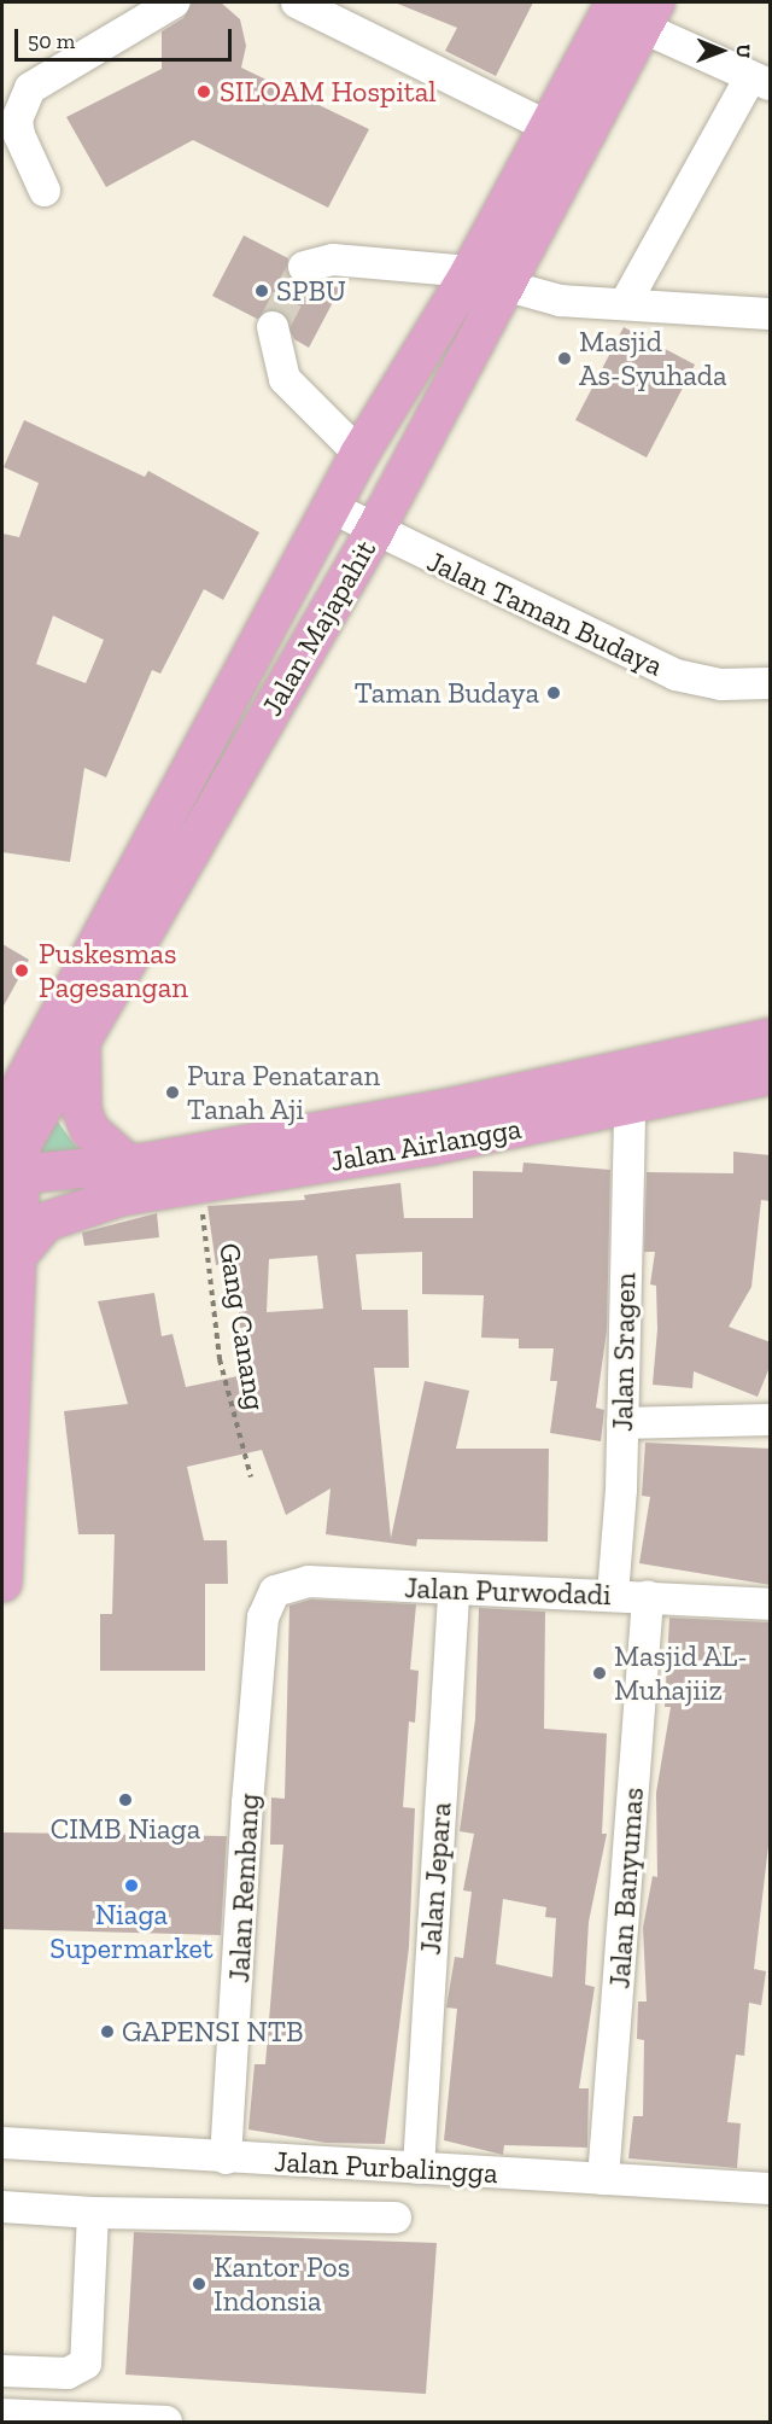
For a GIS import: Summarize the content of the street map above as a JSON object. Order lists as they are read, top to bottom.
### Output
{
  "streets": {
    "main road": ["Jalan Majapahit", "Jalan Airlangga"],
    "street": [
      "Jalan Taman Budaya",
      "Jalan Sragen",
      "Jalan Purwodadi",
      "Jalan Jepara",
      "Jalan Rembang",
      "Jalan Banyumas",
      "Jalan Purbalingga"
    ],
    "path": ["Gang Canang"]
  },
  "crossings": [
    ["Jalan Taman Budaya", "Jalan Majapahit"],
    ["Jalan Majapahit", "Jalan Airlangga"],
    ["Jalan Airlangga", "Gang Canang"],
    ["Jalan Airlangga", "Jalan Sragen"],
    ["Jalan Sragen", "Jalan Purwodadi"],
    ["Jalan Purwodadi", "Jalan Jepara"],
    ["Jalan Purwodadi", "Jalan Rembang"],
    ["Jalan Purwodadi", "Jalan Banyumas"],
    ["Jalan Jepara", "Jalan Purbalingga"],
    ["Jalan Rembang", "Jalan Purbalingga"],
    ["Jalan Banyumas", "Jalan Purbalingga"]
  ],
  "places": [
    "SILOAM Hospital",
    "SPBU",
    "Masjid As-Syuhada",
    "Taman Budaya",
    "Puskesmas Pagesangan",
    "Pura Penataran Tanah Aji",
    "Masjid AL- Muhajiiz",
    "CIMB Niaga",
    "Niaga Supermarket",
    "GAPENSI NTB",
    "Kantor Pos Indonsia"
  ],
  "scale_bar": "50 m",
  "north": "right"
}
